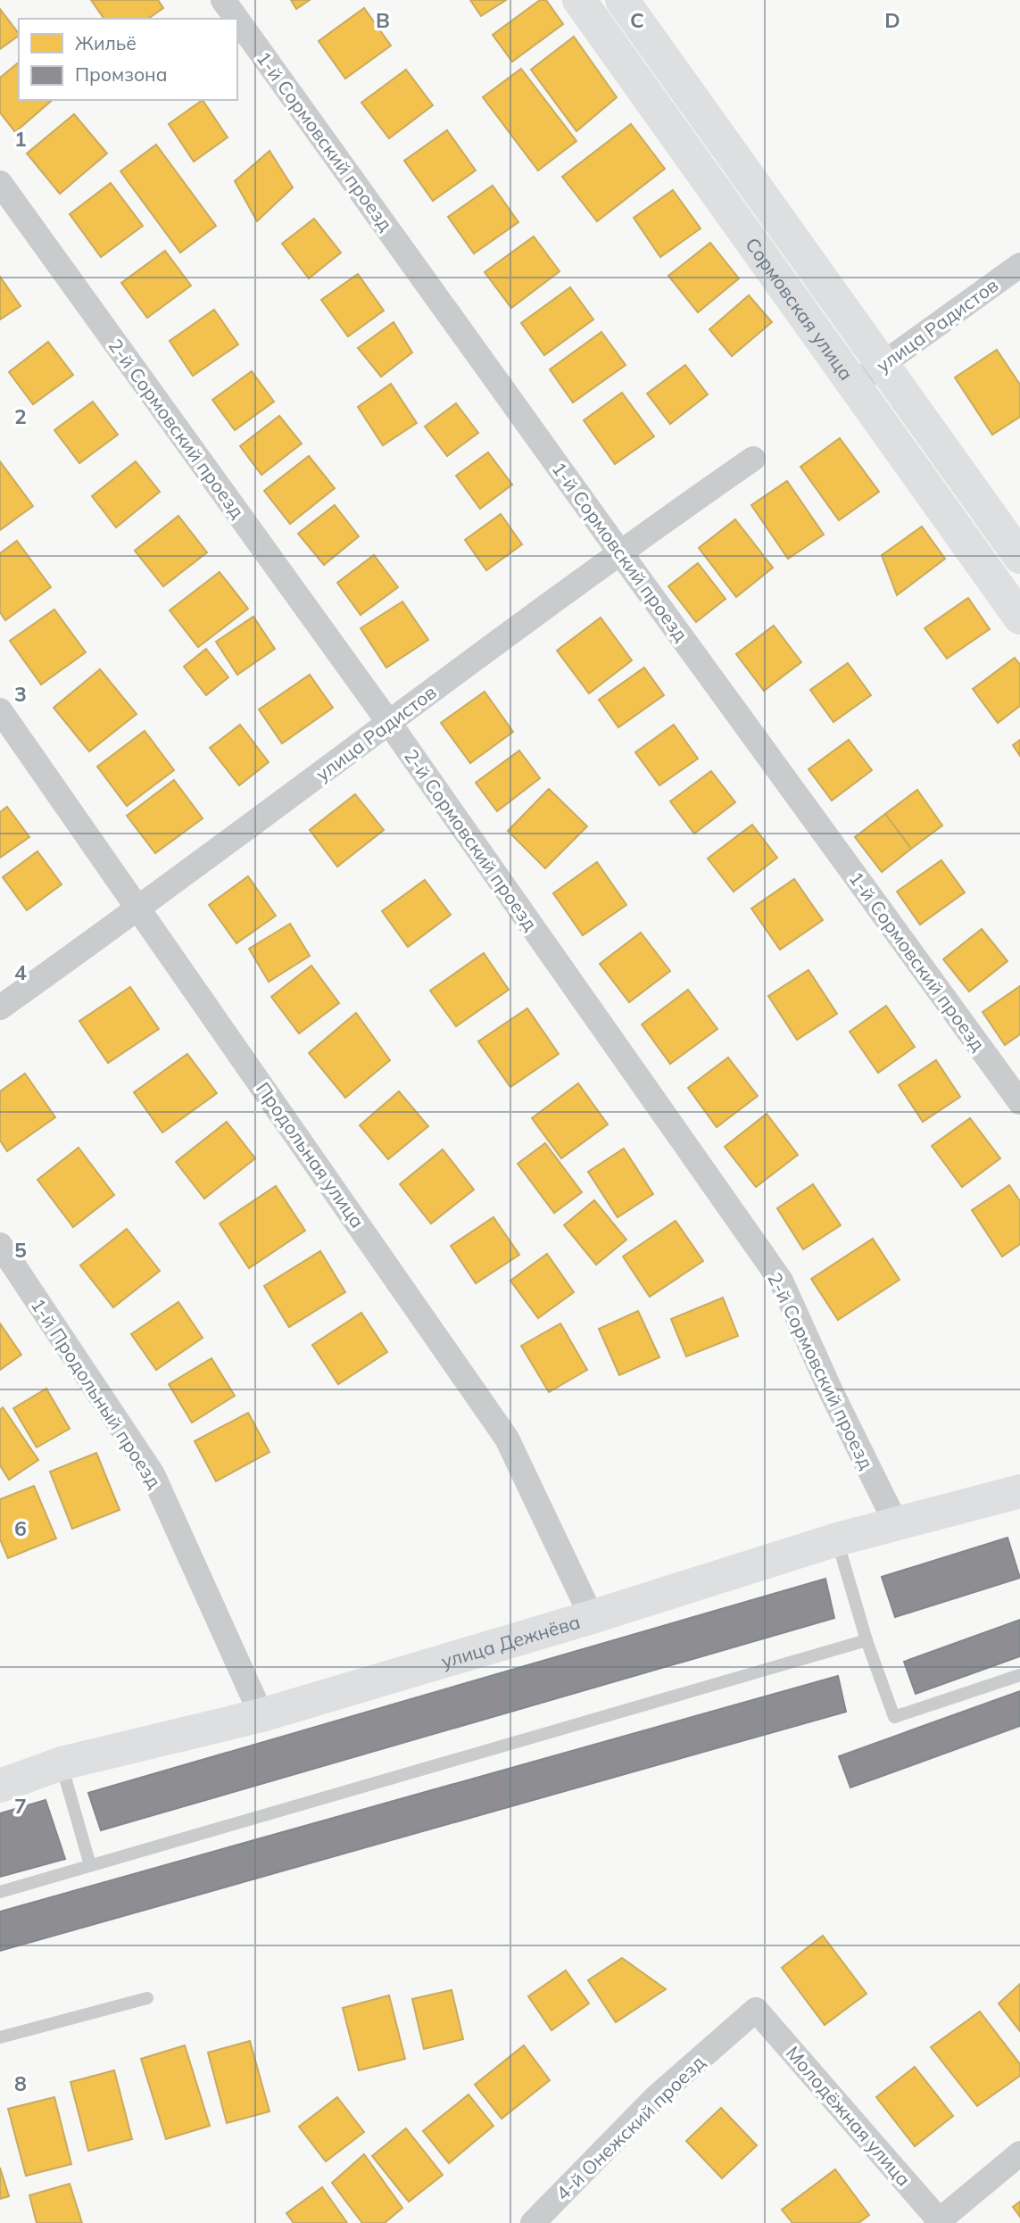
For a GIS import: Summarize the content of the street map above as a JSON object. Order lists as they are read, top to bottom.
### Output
{
  "streets": {
    "main road": ["Сормовская улица", "улица Дежнёва"],
    "street": [
      "1-й Сормовский проезд",
      "улица Радистов",
      "2-й Сормовский проезд",
      "Продольная улица",
      "1-й Продольный проезд",
      "Молодёжная улица",
      "4-й Онежский проезд"
    ]
  },
  "crossings": [
    ["1-й Сормовский проезд", "улица Радистов"],
    ["Сормовская улица", "улица Радистов"],
    ["улица Радистов", "2-й Сормовский проезд"],
    ["улица Радистов", "Продольная улица"],
    ["2-й Сормовский проезд", "улица Дежнёва"],
    ["Продольная улица", "улица Дежнёва"],
    ["1-й Продольный проезд", "улица Дежнёва"],
    ["Молодёжная улица", "4-й Онежский проезд"]
  ],
  "legend": ["Жильё", "Промзона"],
  "grid": {
    "columns": ["B", "C", "D"],
    "rows": [
      "1",
      "2",
      "3",
      "4",
      "5",
      "6",
      "7",
      "8"
    ]
  }
}
